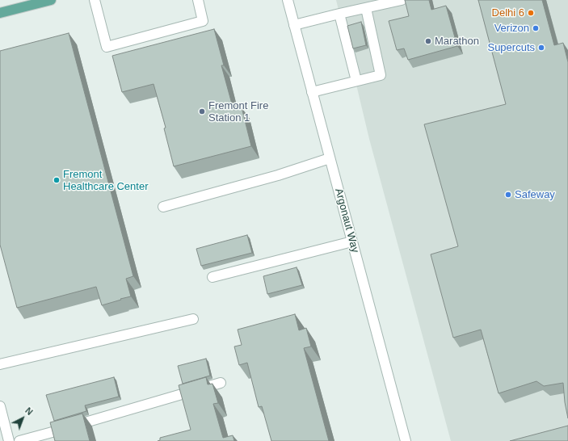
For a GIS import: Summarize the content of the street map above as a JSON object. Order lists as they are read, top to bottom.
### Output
{
  "streets": {
    "street": ["Argonaut Way"]
  },
  "places": [
    "Delhi 6",
    "Verizon",
    "Marathon",
    "Supercuts",
    "Fremont Fire Station 1",
    "Fremont Healthcare Center",
    "Safeway"
  ],
  "north": "top right"
}
